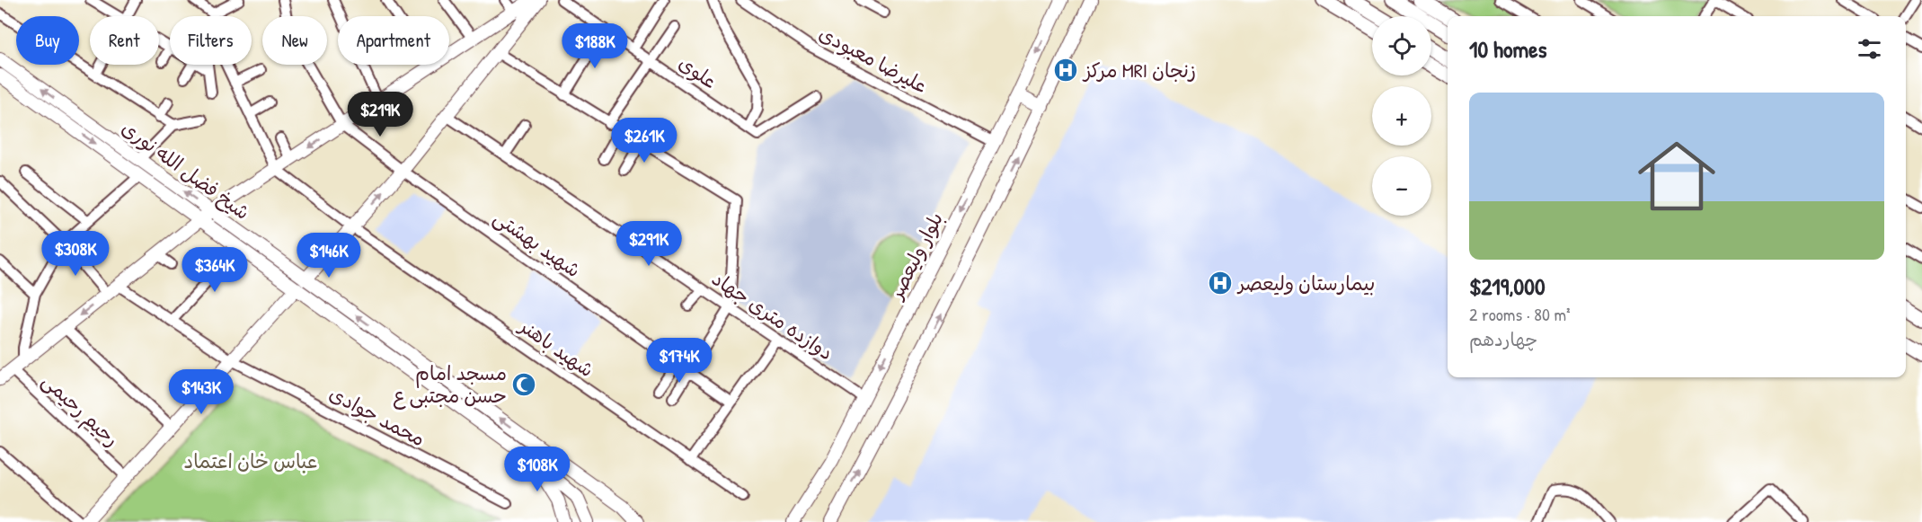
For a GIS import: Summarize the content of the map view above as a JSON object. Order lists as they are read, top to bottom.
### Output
{
  "streets": {
    "main road": ["شیخ فضل الله نوری", "بلوار ولیعصر"],
    "street": [
      "علیرضا معبودی",
      "علوی",
      "شهید بهشتی",
      "دوازده متری جهاد",
      "شهید باهنر",
      "رحیم رحیمی",
      "محمد جوادی"
    ]
  },
  "crossings": [
    ["علیرضا معبودی", "بلوار ولیعصر"],
    ["بلوار ولیعصر", "دوازده متری جهاد"]
  ],
  "parks": ["عباس خان اعتماد"],
  "places": {
    "hospital": ["مرکز MRI زنجان", "بیمارستان ولیعصر"],
    "mosque": ["مسجد امام حسن مجتبی ع"]
  },
  "page": {
    "map_buttons": ["+", "−"],
    "chip": [
      "Buy",
      "Rent",
      "Filters",
      "New",
      "Apartment"
    ],
    "heading": "10 homes",
    "price": [
      "$188K",
      "$219K",
      "$261K",
      "$291K",
      "$308K",
      "$146K",
      "$364K",
      "$174K",
      "$143K",
      "$108K"
    ],
    "list": [
      {
        "name": "$219,000",
        "note": "2 rooms · 80 m² · چهاردهم"
      }
    ]
  }
}
